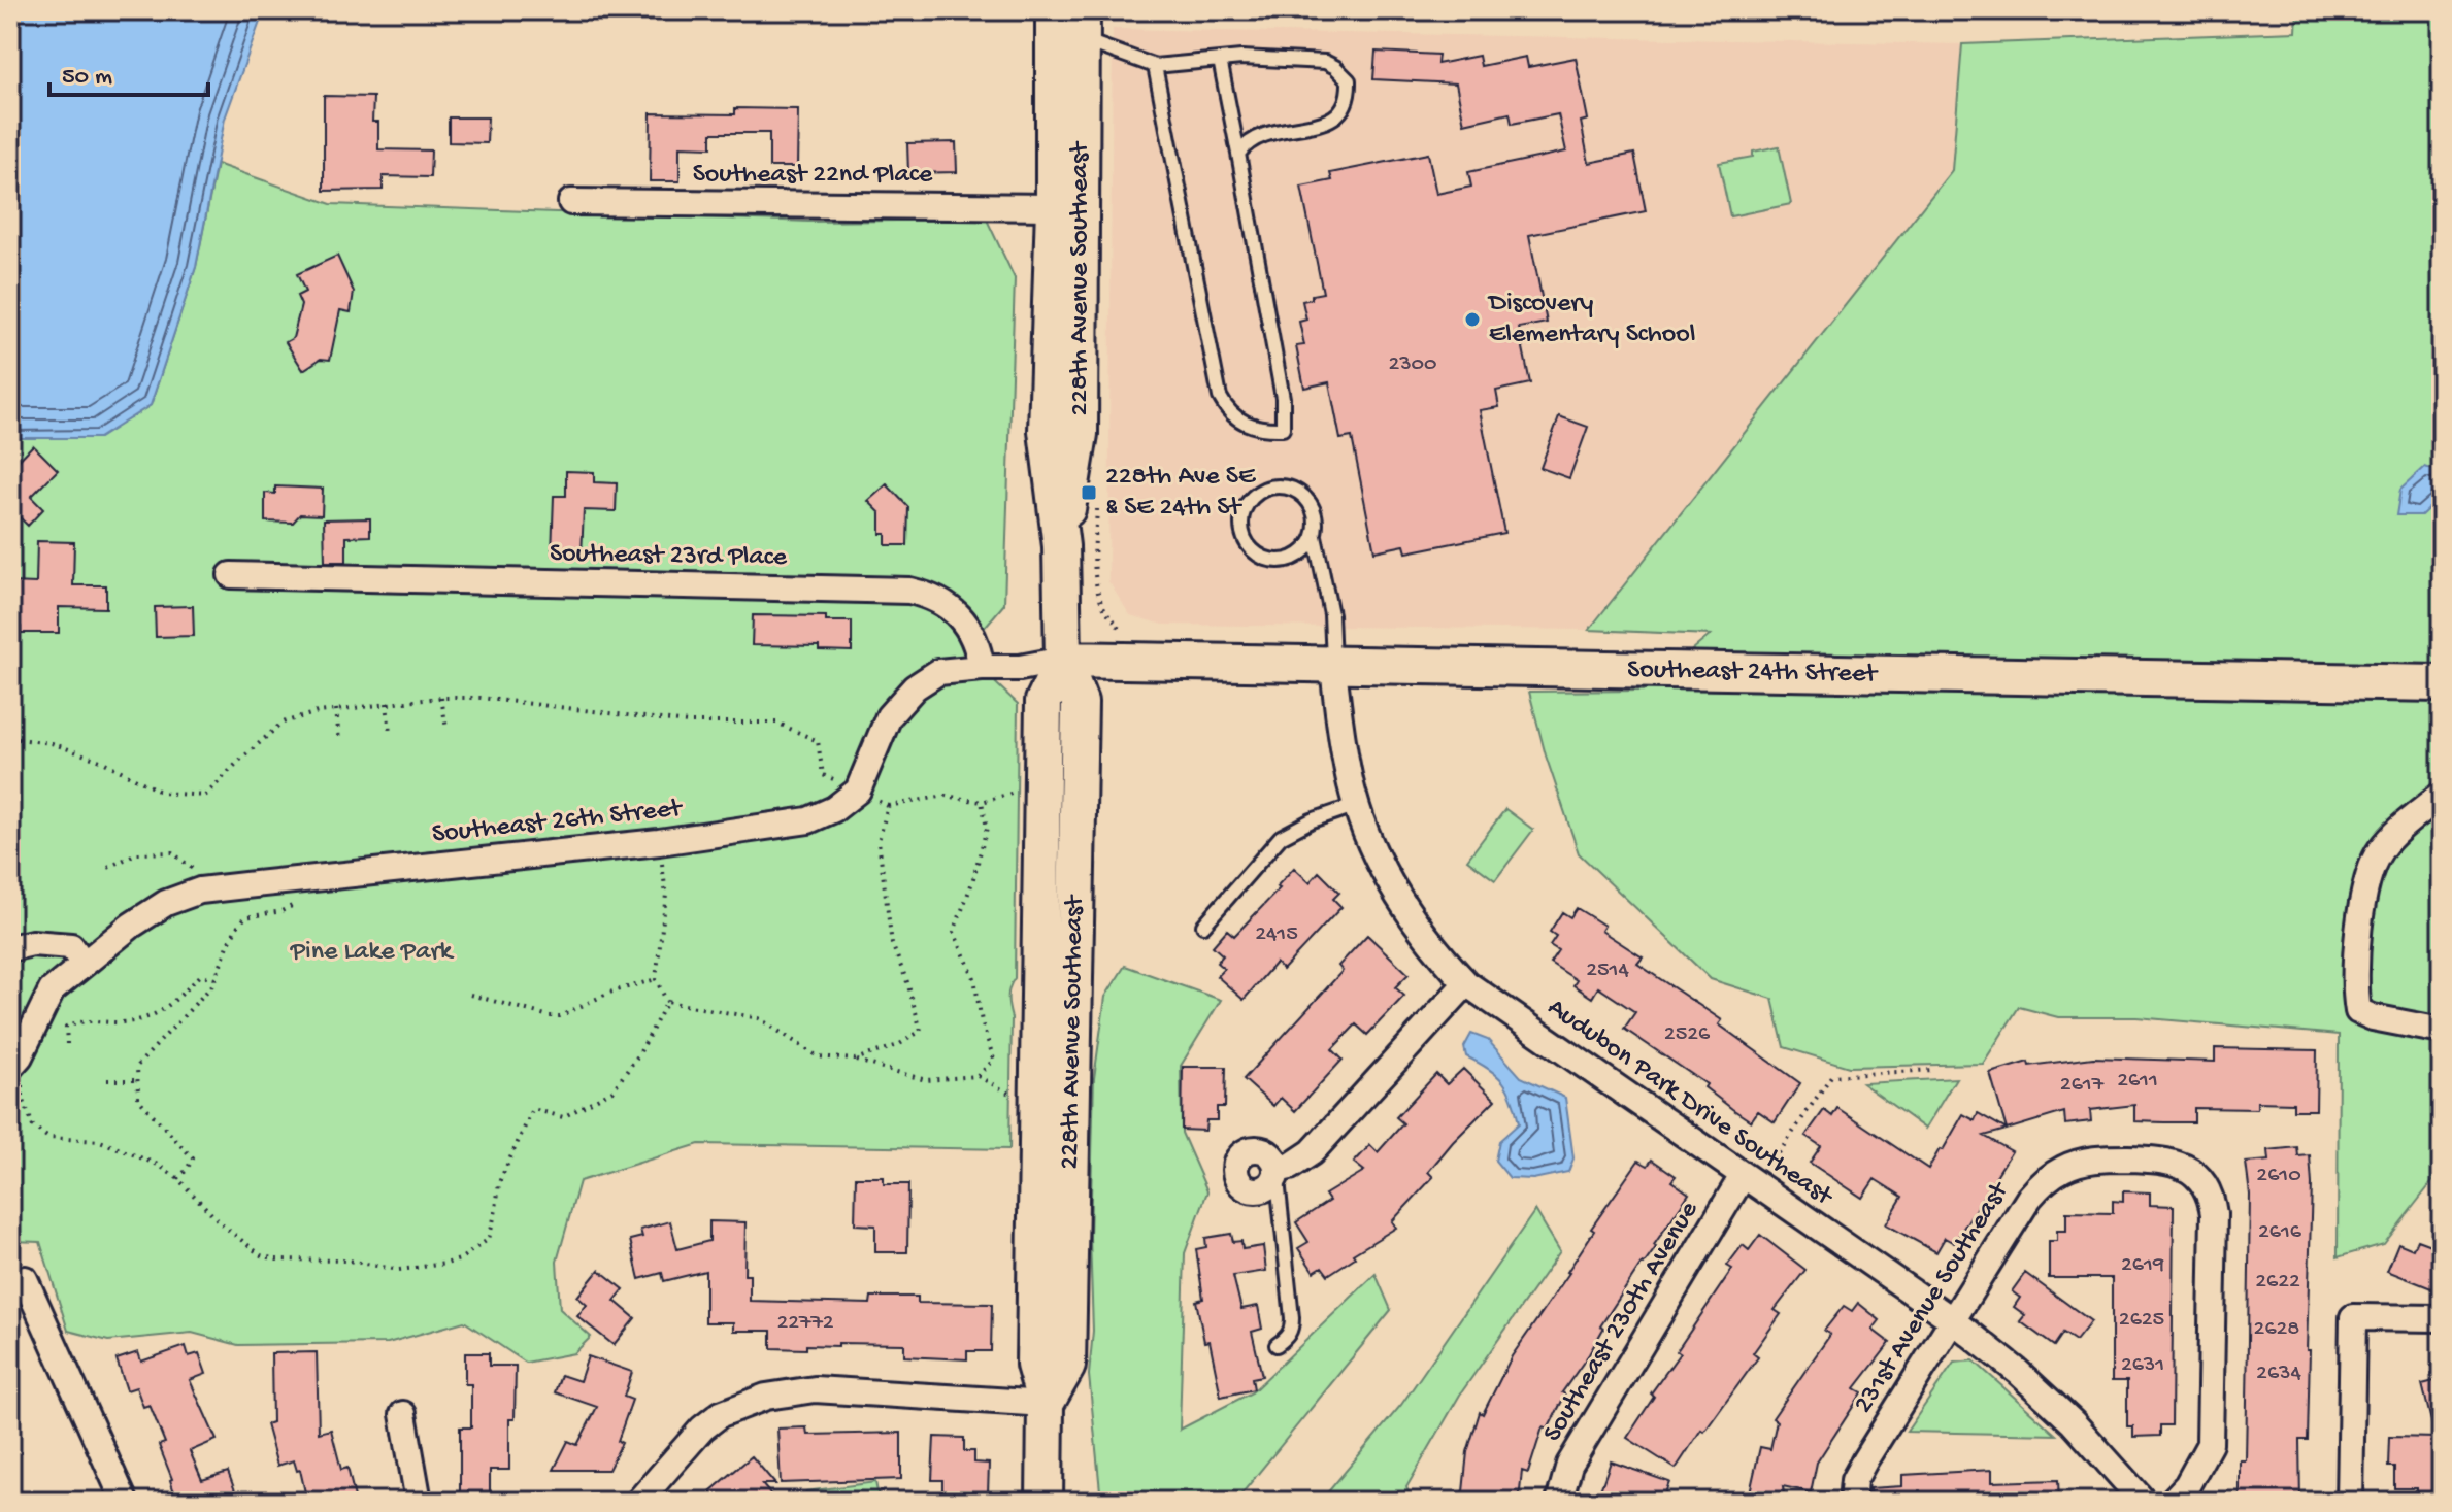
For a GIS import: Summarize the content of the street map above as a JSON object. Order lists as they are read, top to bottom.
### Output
{
  "streets": {
    "main road": ["228th Avenue Southeast", "Southeast 24th Street"],
    "street": [
      "Southeast 22nd Place",
      "Southeast 23rd Place",
      "Southeast 26th Street",
      "Audubon Park Drive Southeast",
      "231st Avenue Southeast",
      "Southeast 230th Avenue"
    ]
  },
  "crossings": [
    ["Southeast 22nd Place", "228th Avenue Southeast"],
    ["228th Avenue Southeast", "Southeast 24th Street"],
    ["Southeast 23rd Place", "Southeast 26th Street"],
    ["Southeast 24th Street", "Audubon Park Drive Southeast"],
    ["Audubon Park Drive Southeast", "231st Avenue Southeast"],
    ["Audubon Park Drive Southeast", "Southeast 230th Avenue"]
  ],
  "parks": ["Pine Lake Park"],
  "places": {
    "other": ["Discovery Elementary School"],
    "transit": ["228th Ave SE & SE 24th St"]
  },
  "house_numbers": [
    "2300",
    "2415",
    "2514",
    "2526",
    "2611",
    "2617",
    "2610",
    "2616",
    "2619",
    "2622",
    "2625",
    "22772",
    "2628",
    "2631",
    "2634"
  ],
  "scale_bar": "50 m"
}
